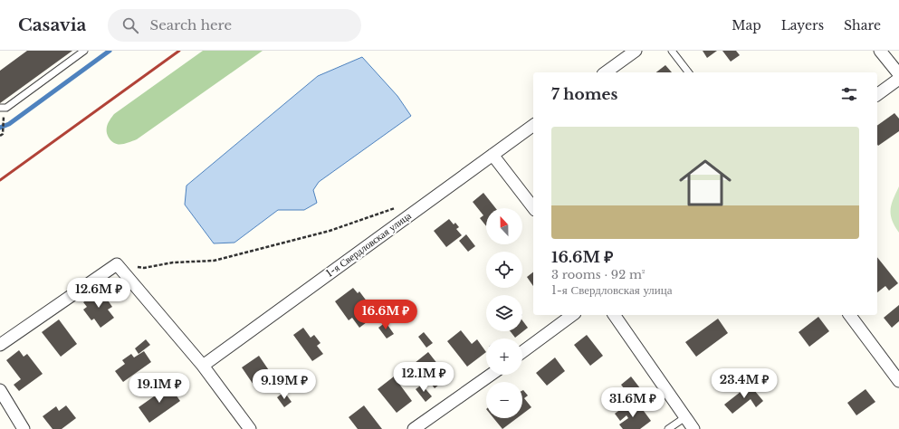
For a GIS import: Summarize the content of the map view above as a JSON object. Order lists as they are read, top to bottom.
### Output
{
  "streets": {
    "street": ["1-я Свердловская улица"]
  },
  "north": "top",
  "page": {
    "header": "Casavia",
    "search": "Search here",
    "nav": ["Map", "Layers", "Share"],
    "heading": "7 homes",
    "list": [
      {
        "name": "16.6M ₽",
        "note": "3 rooms · 92 m² · 1-я Свердловская улица"
      }
    ],
    "map_buttons": ["+", "−"],
    "price": [
      "12.6M ₽",
      "16.6M ₽",
      "12.1M ₽",
      "23.4M ₽",
      "9.19M ₽",
      "19.1M ₽",
      "31.6M ₽"
    ]
  }
}
